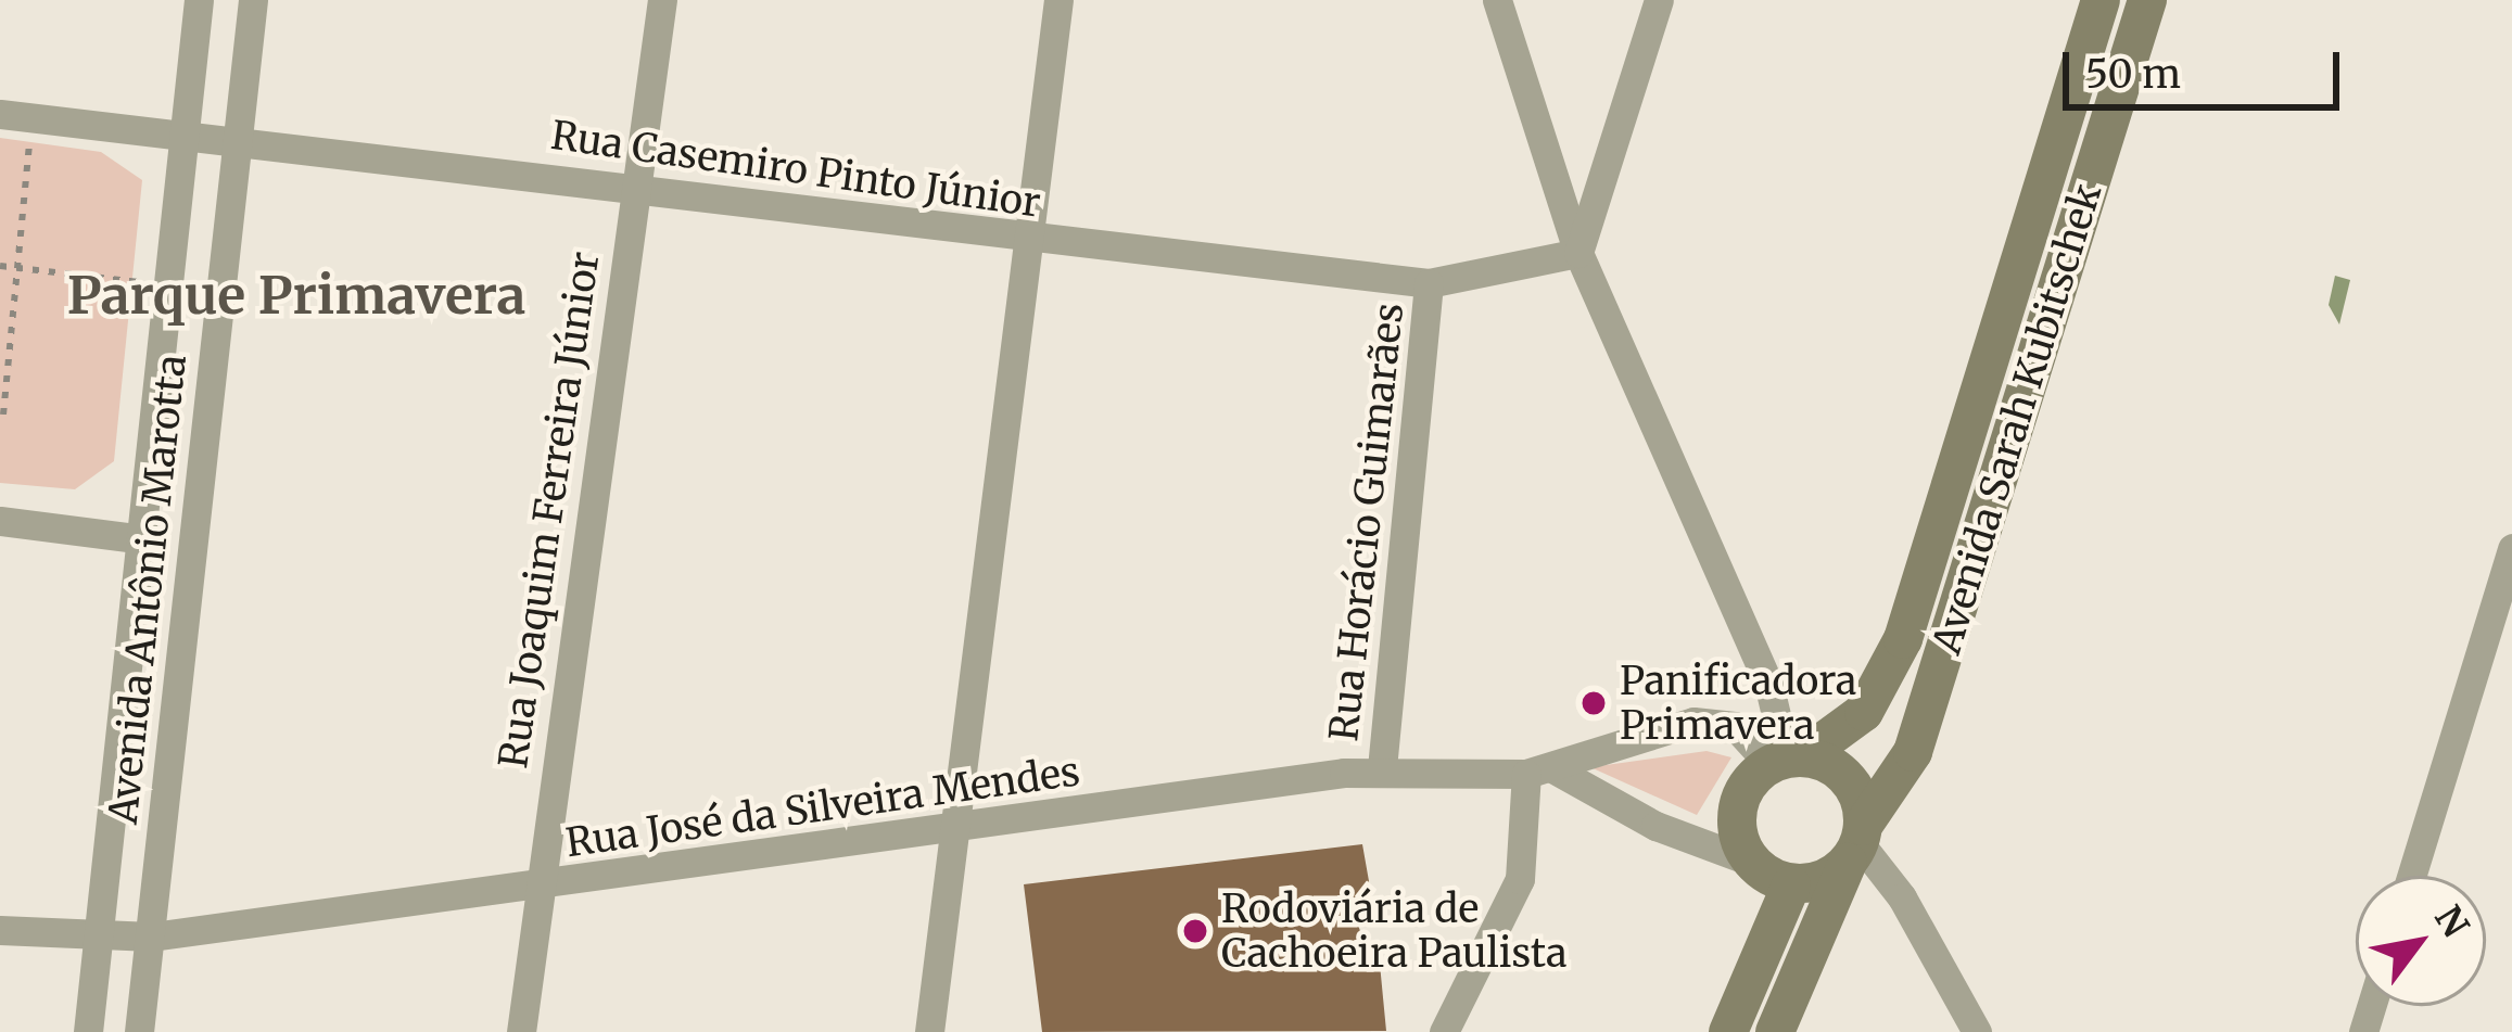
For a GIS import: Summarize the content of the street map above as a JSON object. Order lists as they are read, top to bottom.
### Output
{
  "streets": {
    "main road": ["Avenida Sarah Kubitschek"],
    "street": [
      "Rua Casemiro Pinto Júnior",
      "Rua Joaquim Ferreira Júnior",
      "Rua Horácio Guimarães",
      "Avenida Antônio Marotta",
      "Rua José da Silveira Mendes"
    ]
  },
  "crossings": [
    ["Rua Casemiro Pinto Júnior", "Rua Joaquim Ferreira Júnior"],
    ["Rua Casemiro Pinto Júnior", "Rua Horácio Guimarães"],
    ["Rua Casemiro Pinto Júnior", "Avenida Antônio Marotta"],
    ["Rua Joaquim Ferreira Júnior", "Rua José da Silveira Mendes"],
    ["Rua Horácio Guimarães", "Rua José da Silveira Mendes"],
    ["Avenida Antônio Marotta", "Rua José da Silveira Mendes"]
  ],
  "districts": ["Parque Primavera"],
  "places": ["Panificadora Primavera", "Rodoviária de Cachoeira Paulista"],
  "scale_bar": "50 m",
  "north": "top right"
}
